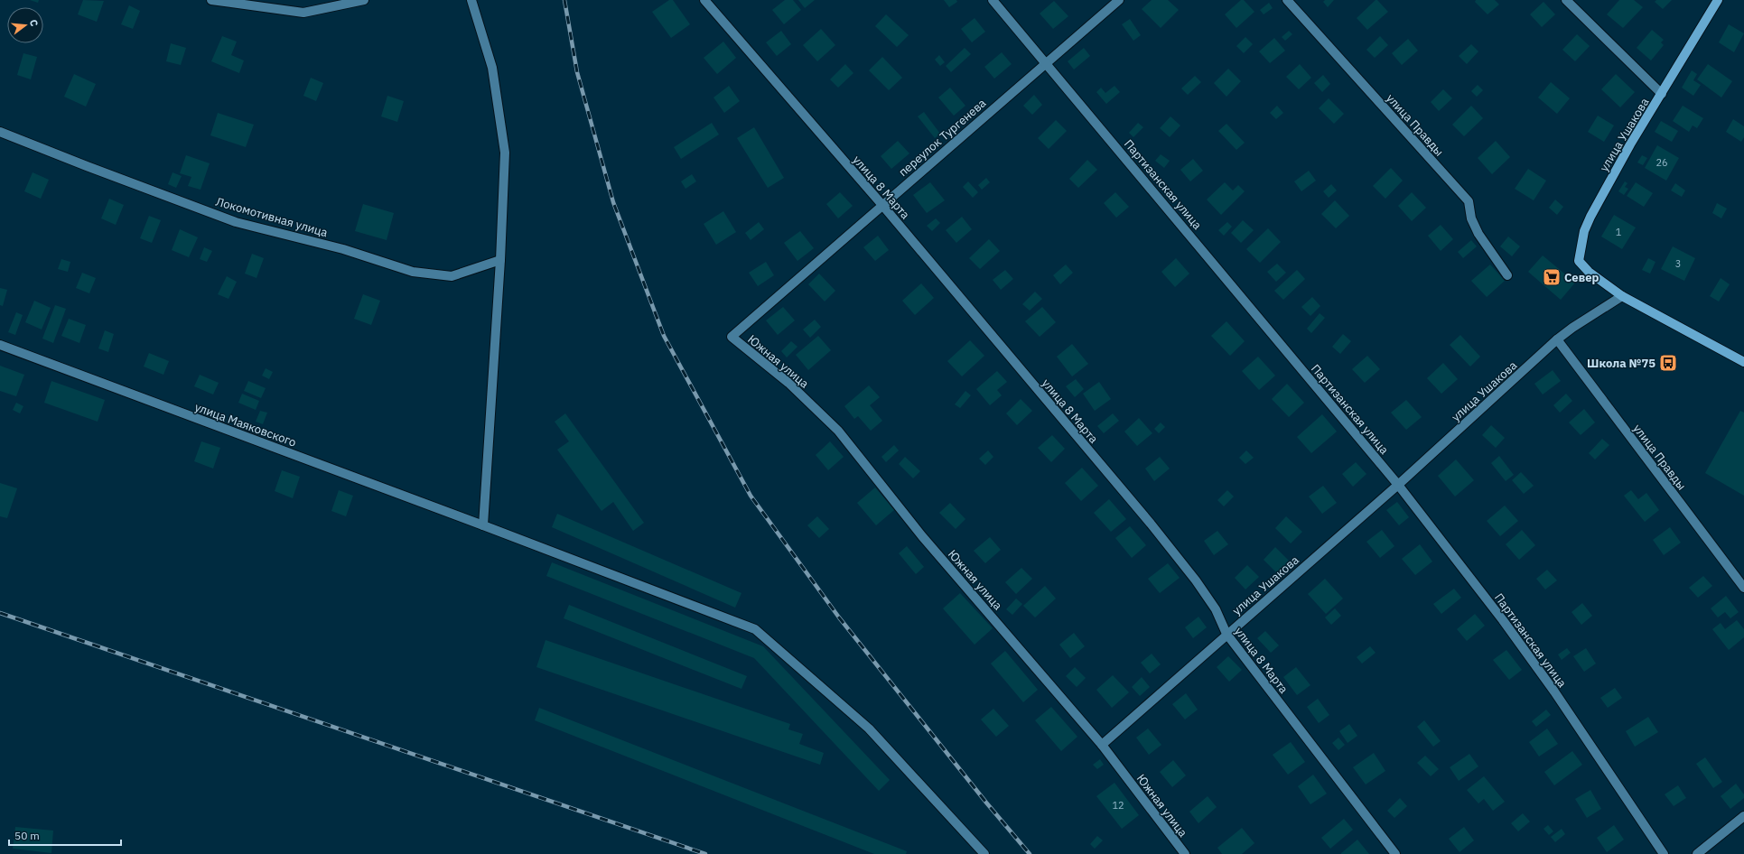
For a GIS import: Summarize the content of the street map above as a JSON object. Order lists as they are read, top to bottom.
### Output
{
  "streets": {
    "main road": ["улица Ушакова"],
    "street": [
      "улица Правды",
      "переулок Тургенева",
      "Партизанская улица",
      "улица 8 Марта",
      "Локомотивная улица",
      "Южная улица",
      "улица Маяковского"
    ]
  },
  "crossings": [
    ["улица Правды", "улица Ушакова"],
    ["улица Ушакова", "Партизанская улица"],
    ["улица Ушакова", "улица 8 Марта"],
    ["улица Ушакова", "Южная улица"],
    ["переулок Тургенева", "Партизанская улица"],
    ["переулок Тургенева", "улица 8 Марта"],
    ["переулок Тургенева", "Южная улица"]
  ],
  "places": {
    "supermarket": ["Север"],
    "bus stop": ["Школа №75"]
  },
  "house_numbers": [
    "26",
    "1",
    "3",
    "12"
  ],
  "scale_bar": "50 m",
  "north": "right"
}
